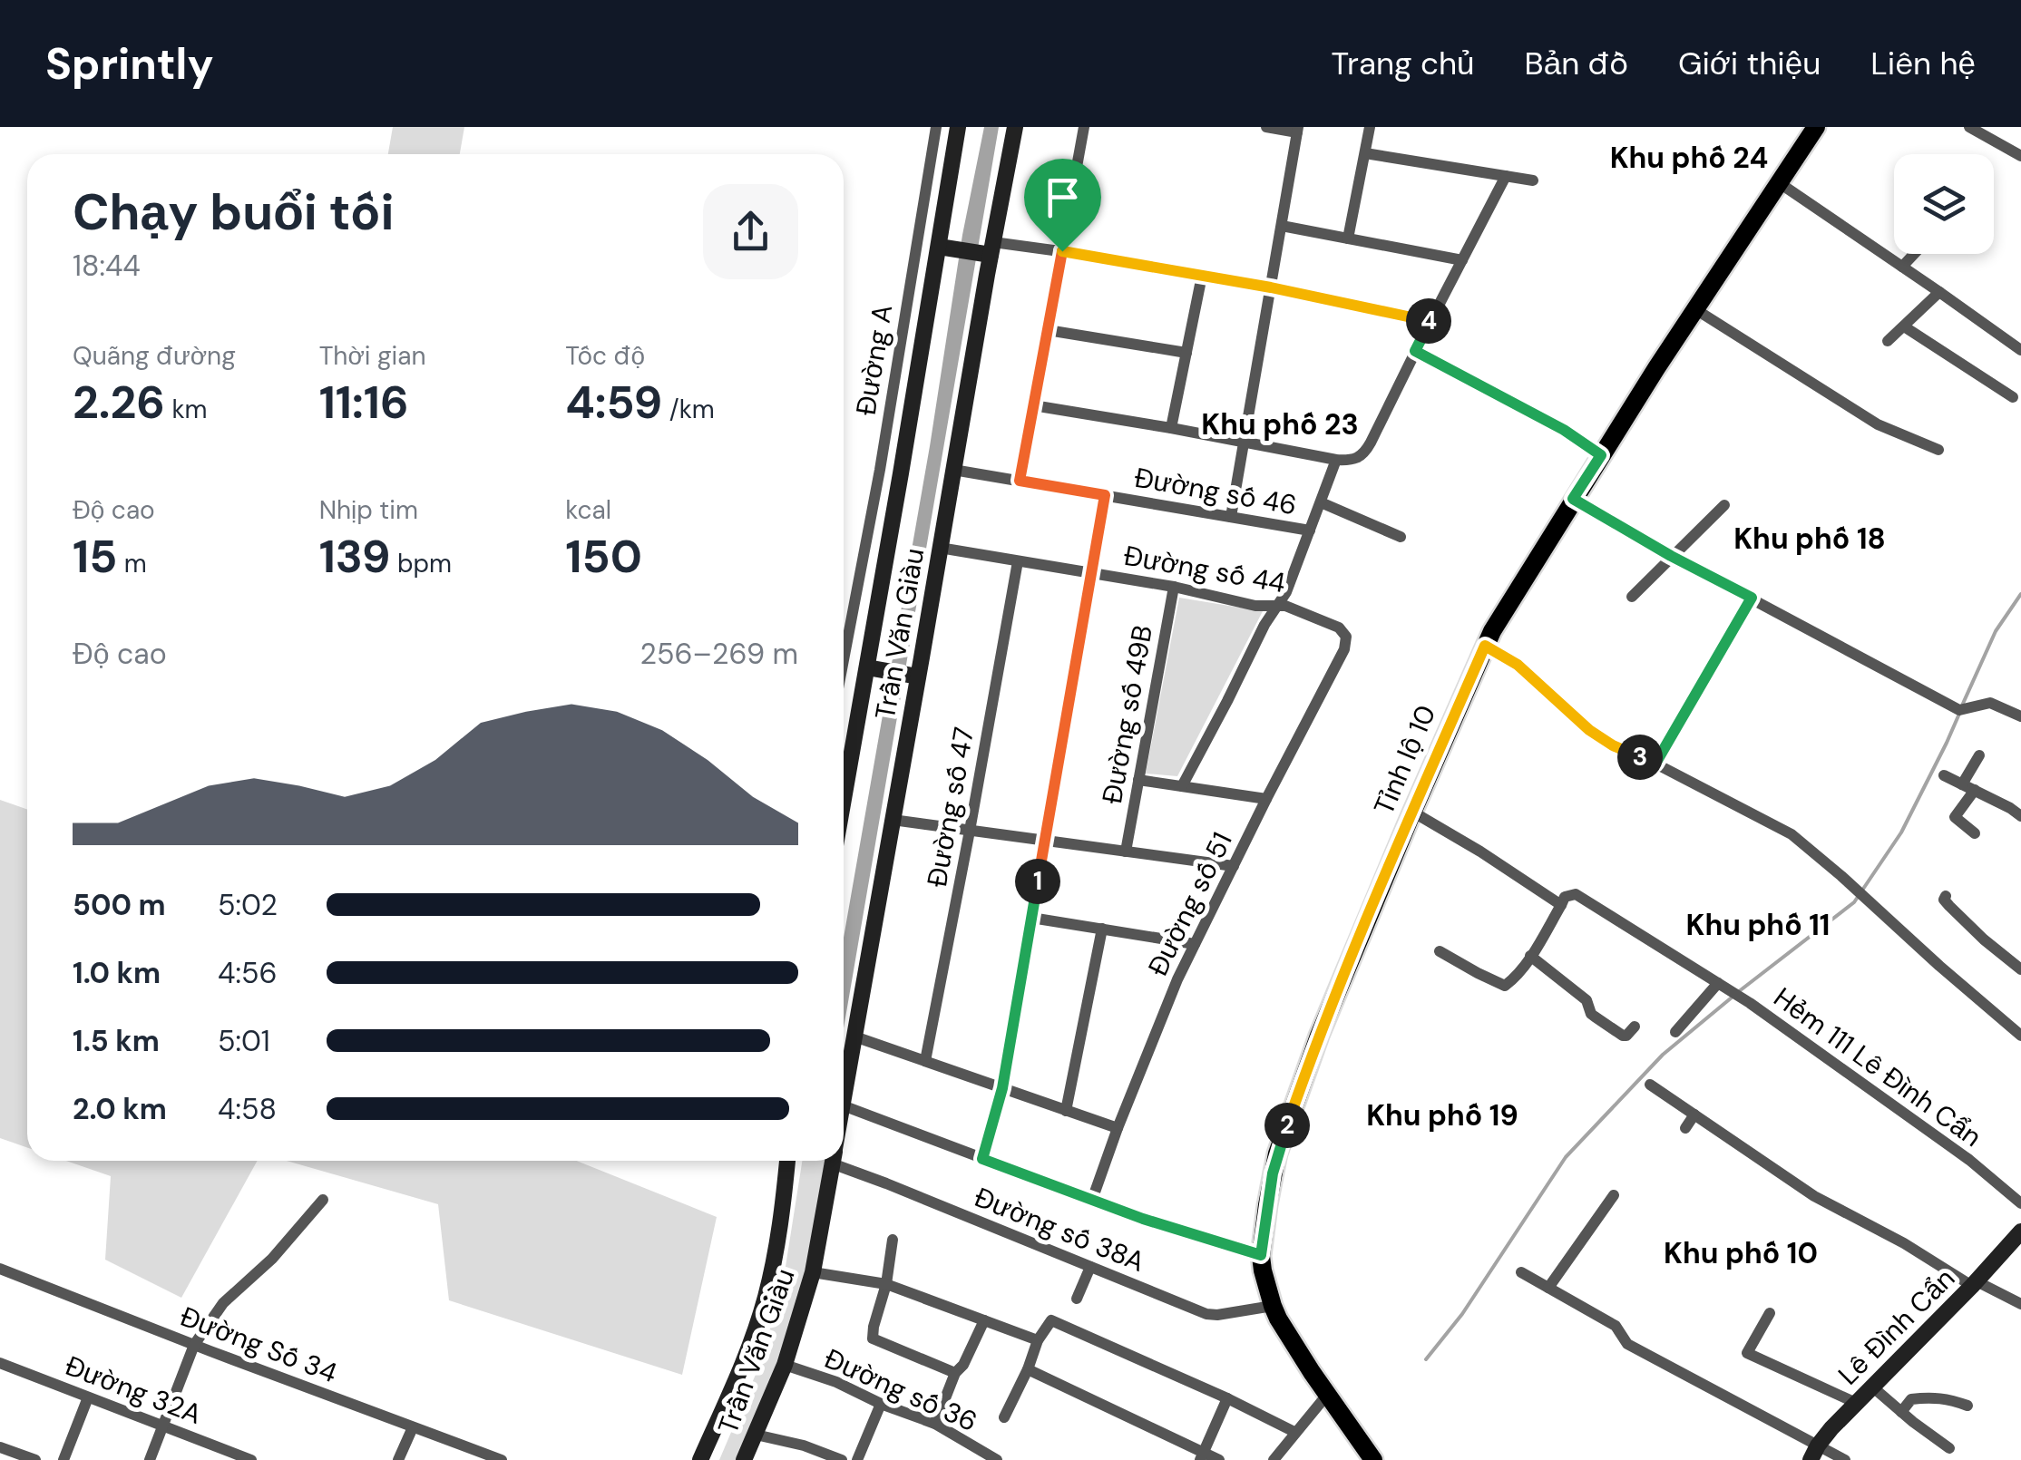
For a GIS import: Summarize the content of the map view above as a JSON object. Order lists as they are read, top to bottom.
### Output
{
  "streets": {
    "main road": ["Trần Văn Giàu", "Tỉnh lộ 10", "Lê Đình Cẩn"],
    "street": [
      "Đường A",
      "Đường số 46",
      "Đường số 44",
      "Đường số 49B",
      "Đường số 47",
      "Đường số 51",
      "Hẻm 111 Lê Đình Cẩn",
      "Đường số 38A",
      "Đường Số 34",
      "Đường 32A",
      "Đường số 36"
    ]
  },
  "crossings": [
    ["Đường số 46", "Trần Văn Giàu"],
    ["Đường số 44", "Trần Văn Giàu"],
    ["Đường số 44", "Đường số 49B"],
    ["Đường số 44", "Đường số 47"],
    ["Đường số 44", "Đường số 51"],
    ["Trần Văn Giàu", "Đường số 36"],
    ["Tỉnh lộ 10", "Đường số 38A"]
  ],
  "districts": [
    "Khu phố 24",
    "Khu phố 23",
    "Khu phố 18",
    "Khu phố 11",
    "Khu phố 19",
    "Khu phố 10"
  ],
  "page": {
    "header": "Sprintly",
    "nav": [
      "Trang chủ",
      "Bản đồ",
      "Giới thiệu",
      "Liên hệ"
    ],
    "heading": ["Chạy buổi tối", "18:44"],
    "pins": [
      "4",
      "3",
      "1",
      "2"
    ],
    "stats": [
      ["Quãng đường", "2.26 km"],
      ["Thời gian", "11:16"],
      ["Tốc độ", "4:59 /km"],
      ["Độ cao", "15 m"],
      ["Nhịp tim", "139 bpm"],
      ["kcal", "150"]
    ],
    "chart": ["Độ cao", "256–269 m"],
    "list": [
      {
        "name": "500 m",
        "note": "5:02"
      },
      {
        "name": "1.0 km",
        "note": "4:56"
      },
      {
        "name": "1.5 km",
        "note": "5:01"
      },
      {
        "name": "2.0 km",
        "note": "4:58"
      }
    ]
  }
}
